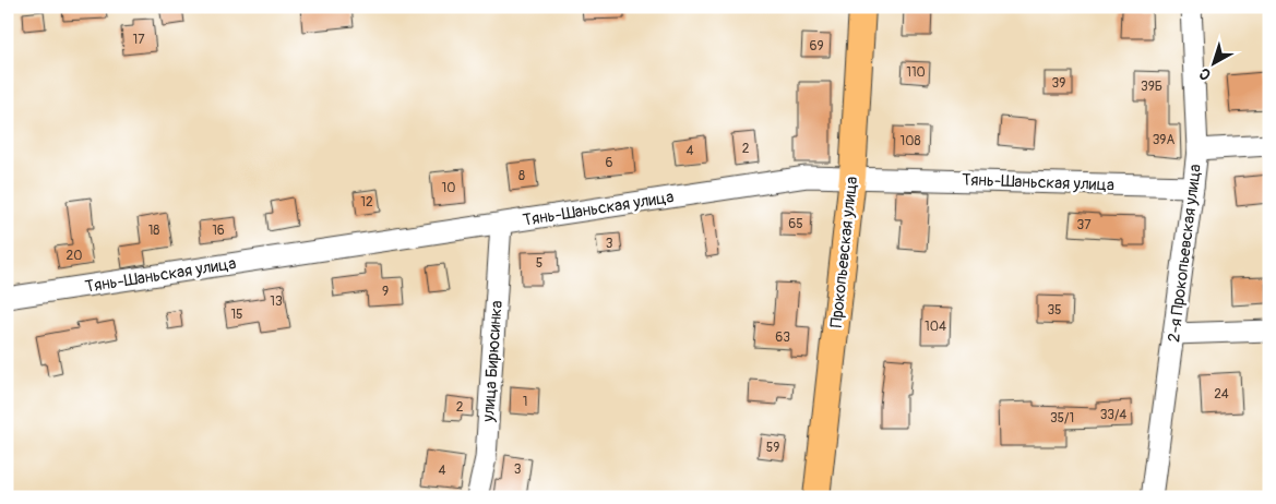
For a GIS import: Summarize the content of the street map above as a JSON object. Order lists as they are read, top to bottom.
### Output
{
  "streets": {
    "main road": ["Прокопьевская улица"],
    "street": ["Тянь-Шаньская улица", "2-я Прокопьевская улица", "улица Бирюсинка"]
  },
  "crossings": [
    ["Тянь-Шаньская улица", "Прокопьевская улица"],
    ["Тянь-Шаньская улица", "2-я Прокопьевская улица"],
    ["Тянь-Шаньская улица", "улица Бирюсинка"]
  ],
  "house_numbers": [
    "17",
    "69",
    "110",
    "39",
    "39Б",
    "39А",
    "108",
    "2",
    "4",
    "6",
    "8",
    "10",
    "12",
    "65",
    "37",
    "18",
    "16",
    "3",
    "20",
    "5",
    "9",
    "13",
    "35",
    "15",
    "104",
    "63",
    "24",
    "1",
    "2",
    "33/4",
    "35/1",
    "59",
    "3",
    "4"
  ],
  "north": "bottom left"
}
